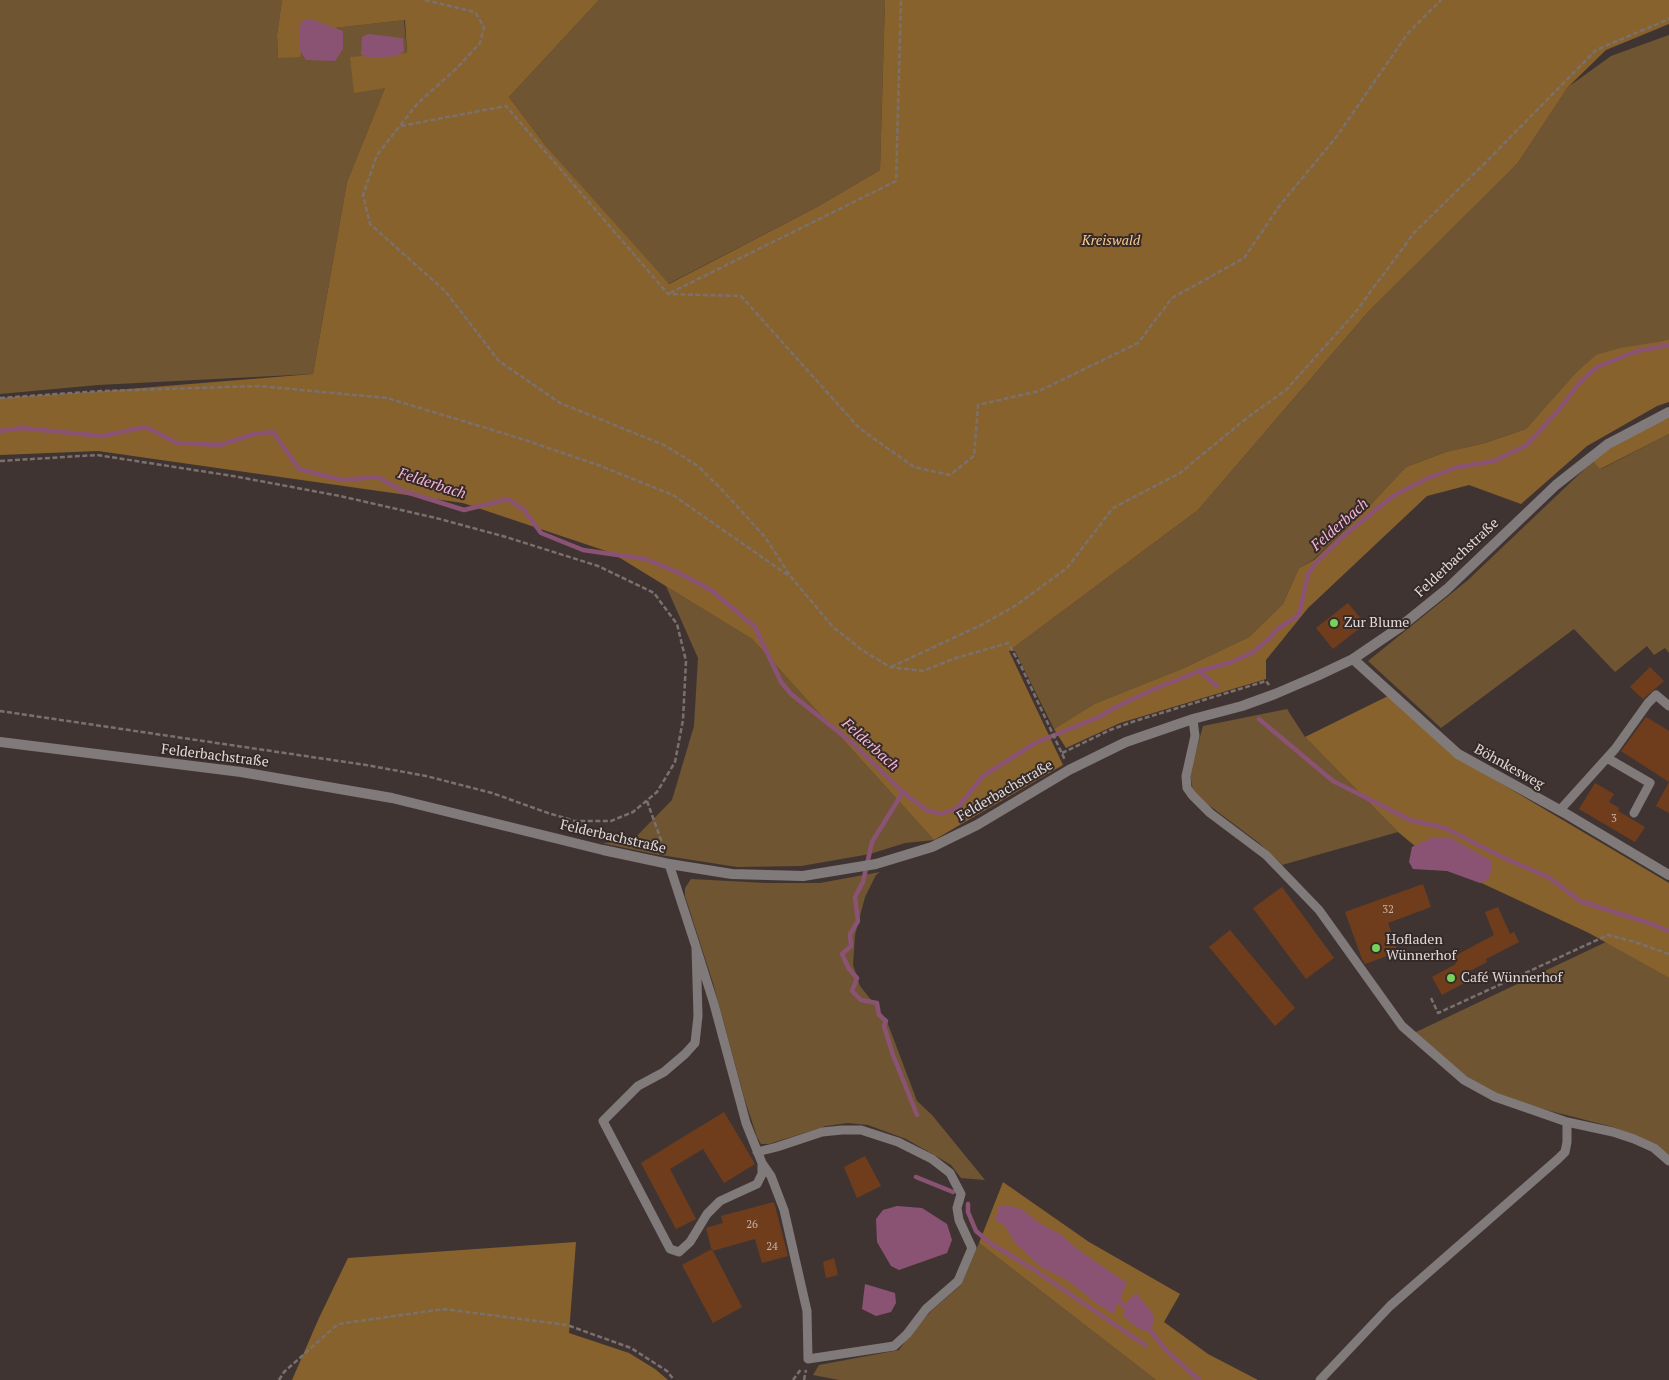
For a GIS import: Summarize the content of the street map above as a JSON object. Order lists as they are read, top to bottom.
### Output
{
  "streets": {
    "street": ["Felderbachstraße", "Böhnkesweg"]
  },
  "crossings": [
    ["Felderbachstraße", "Böhnkesweg"]
  ],
  "water": ["Felderbach"],
  "parks": ["Kreiswald"],
  "places": ["Zur Blume", "Hofladen Wünnerhof", "Café Wünnerhof"],
  "house_numbers": [
    "3",
    "32",
    "26",
    "24"
  ]
}
